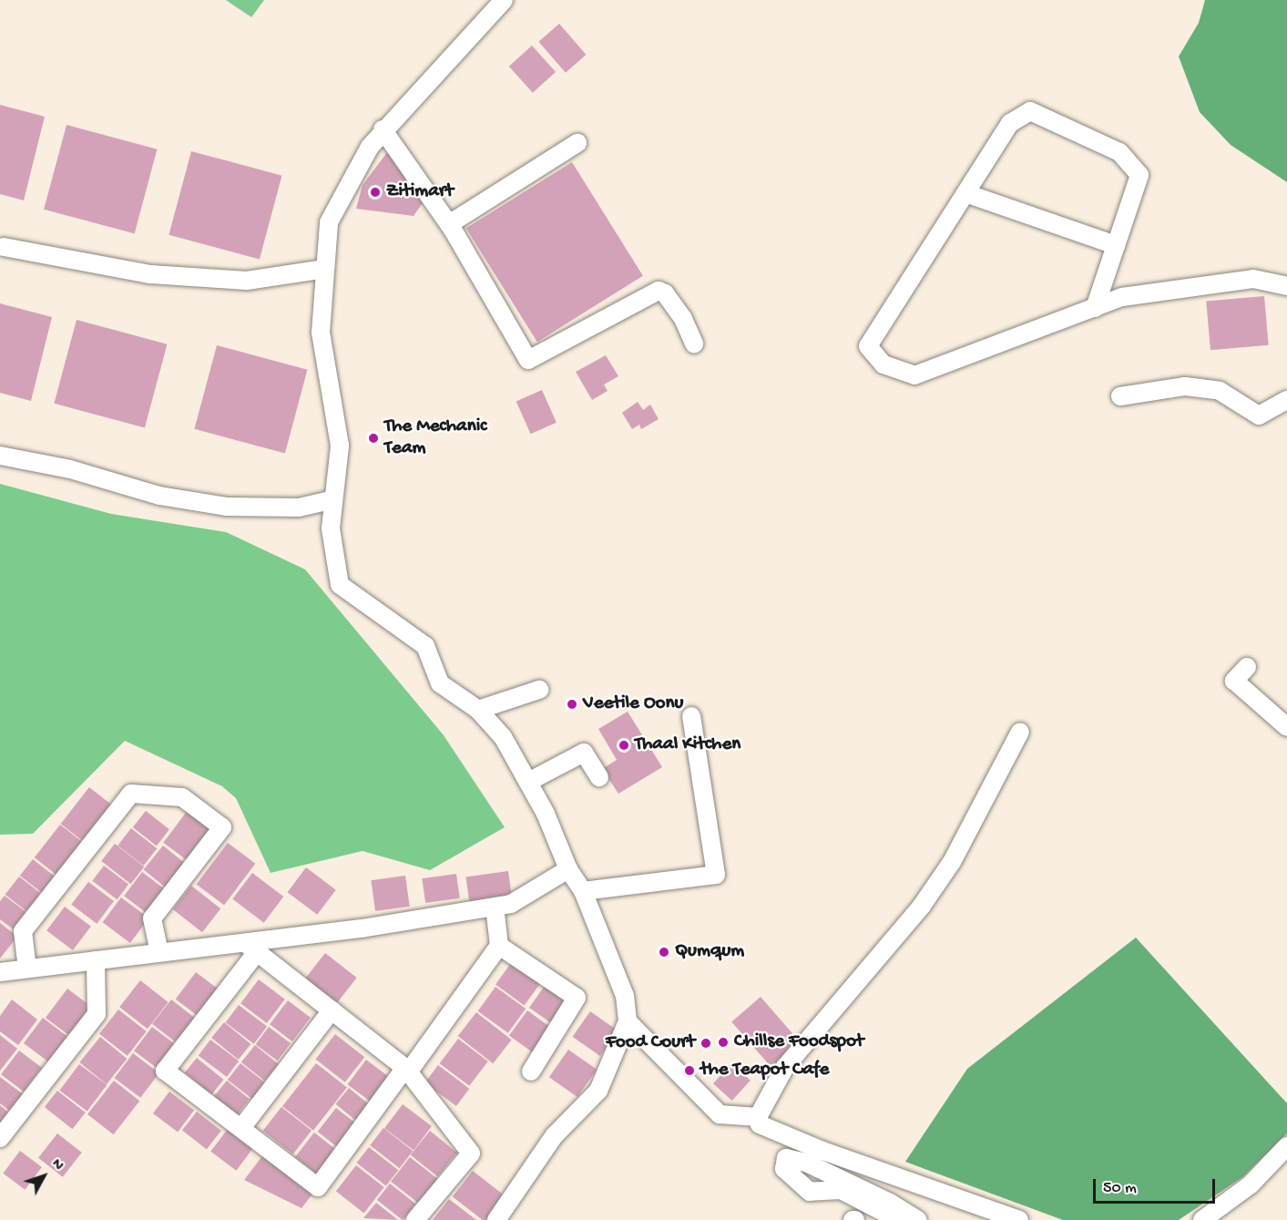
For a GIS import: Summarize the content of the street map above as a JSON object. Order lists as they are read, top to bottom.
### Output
{
  "places": [
    "Zitimart",
    "The Mechanic Team",
    "Veetile Oonu",
    "Thaal Kitchen",
    "Qumqum",
    "Chillse Foodspot",
    "Food Court",
    "the Teapot Cafe"
  ],
  "scale_bar": "50 m",
  "north": "top right"
}
